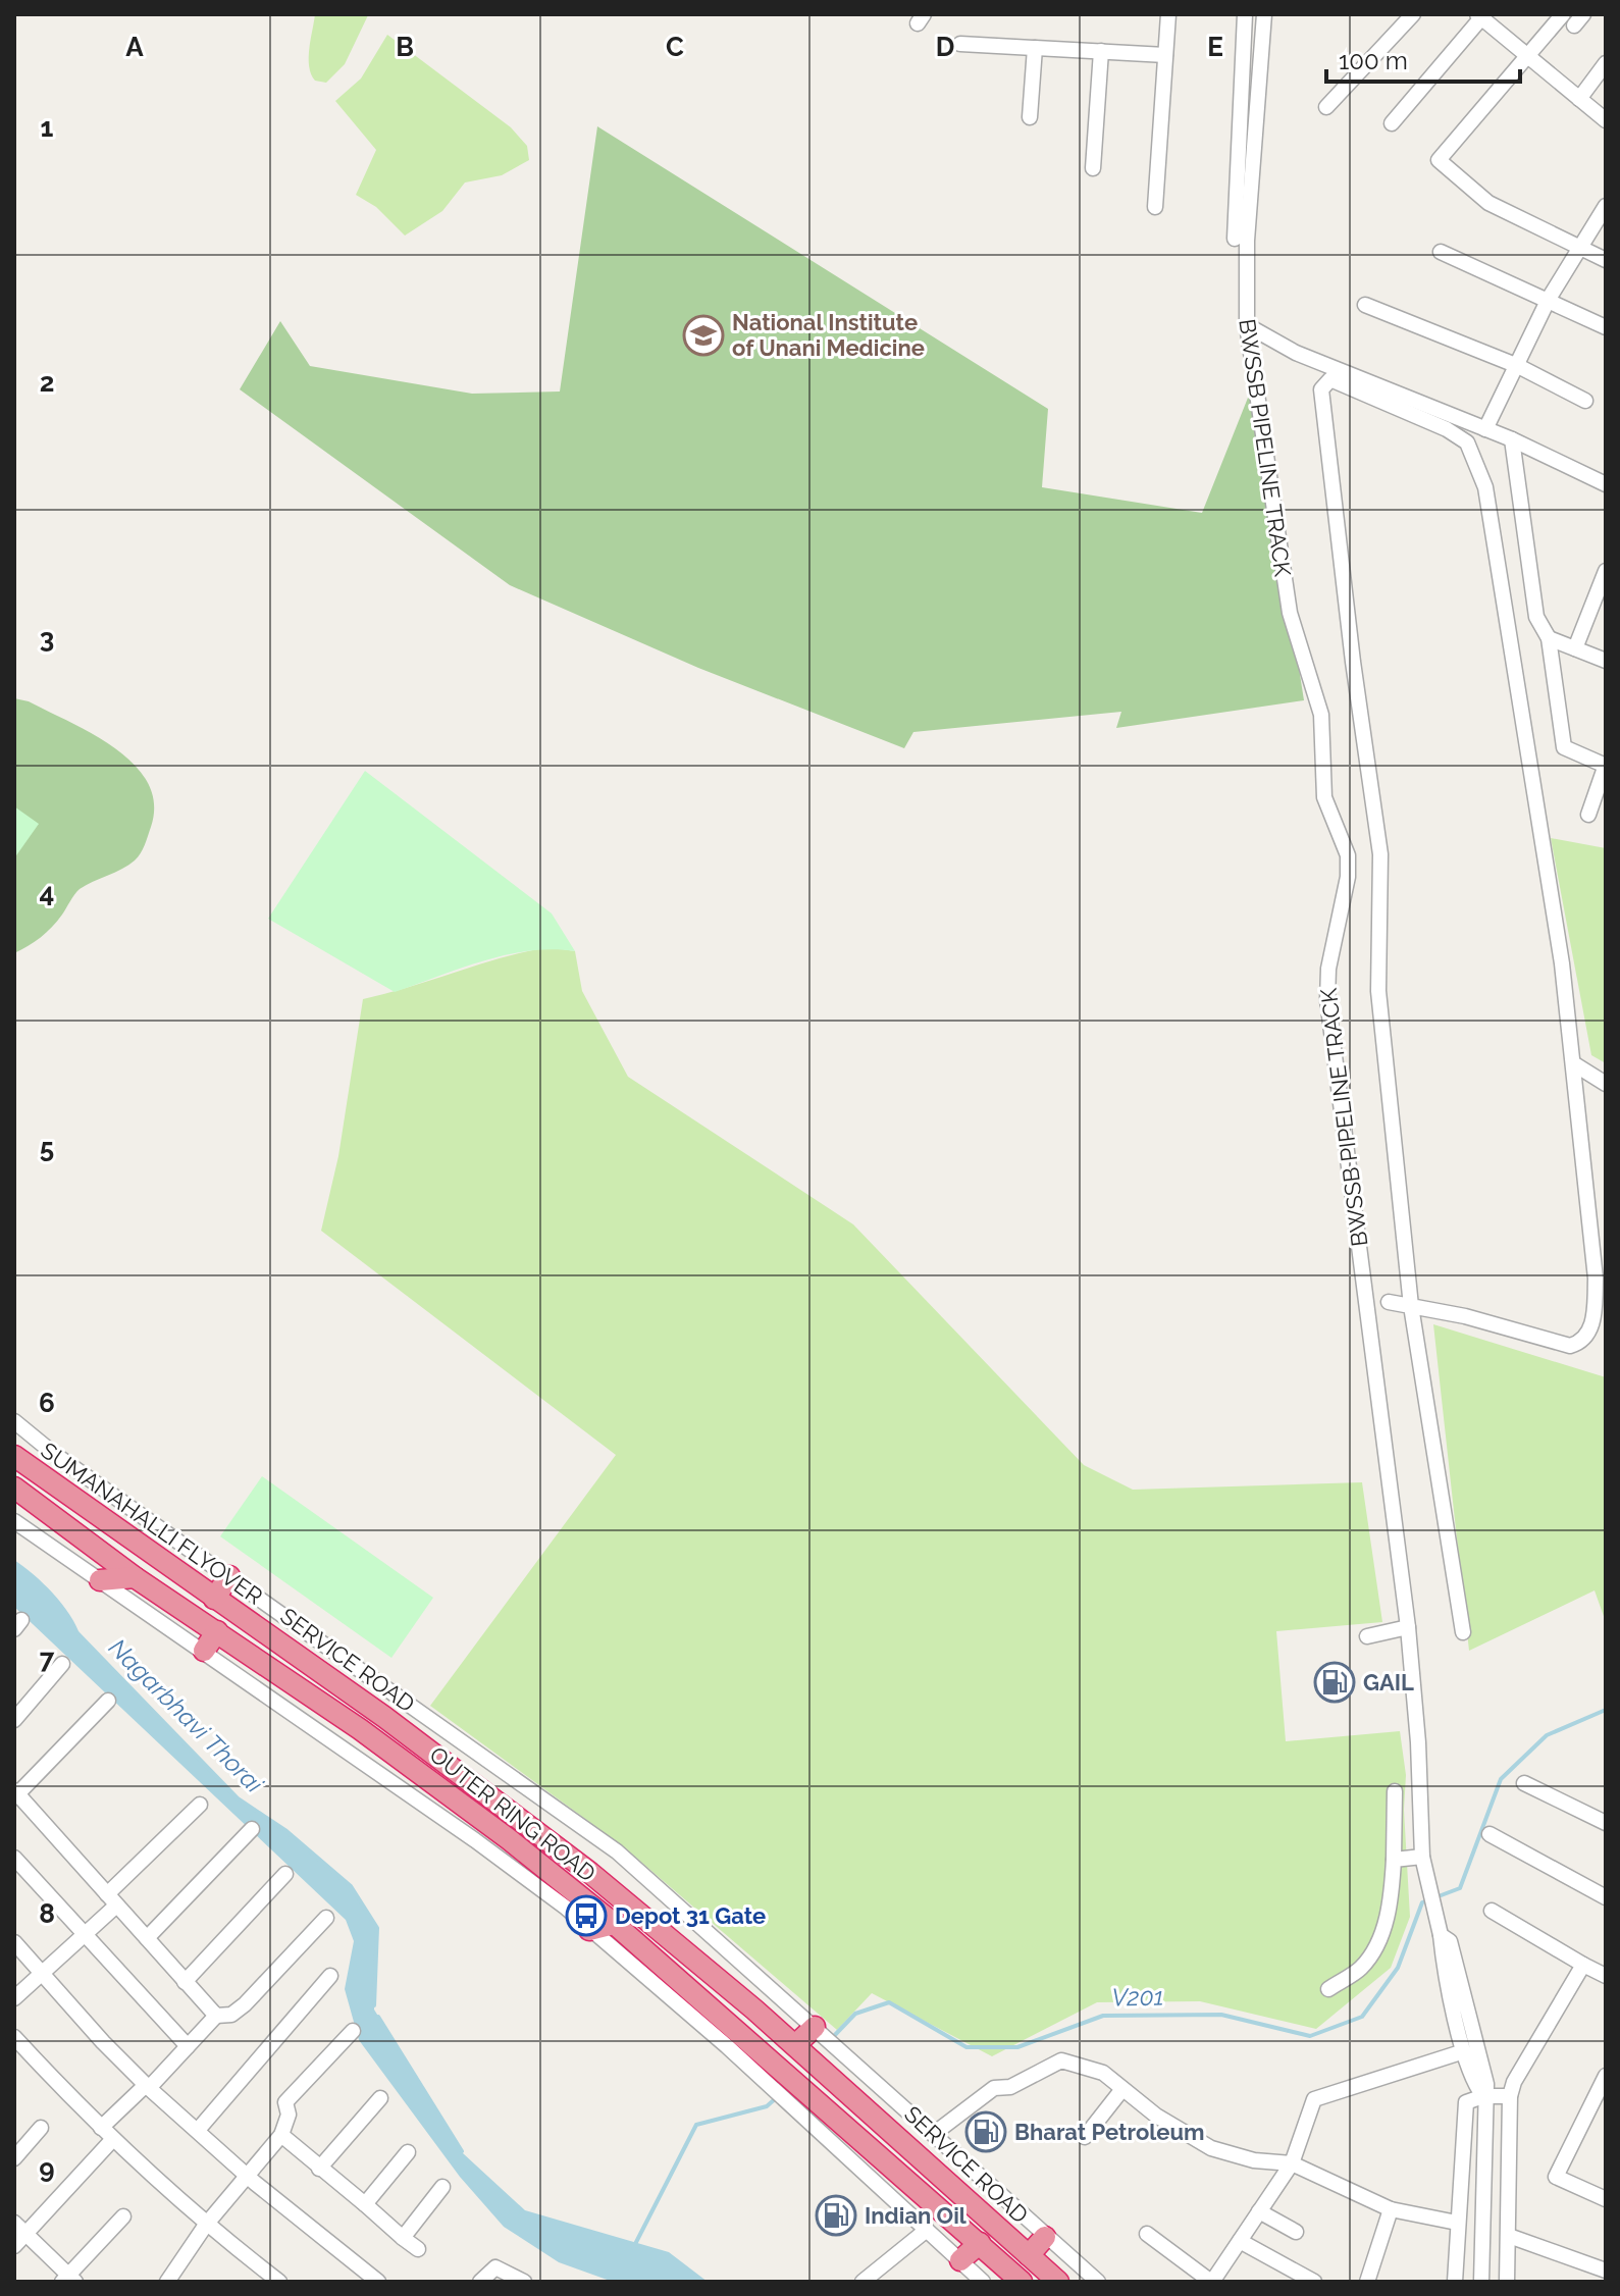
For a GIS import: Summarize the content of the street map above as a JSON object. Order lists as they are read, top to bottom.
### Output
{
  "streets": {
    "highway": ["SUMANAHALLI FLYOVER", "OUTER RING ROAD"],
    "street": ["BWSSB PIPELINE TRACK", "SERVICE ROAD"]
  },
  "crossings": [
    ["SUMANAHALLI FLYOVER", "OUTER RING ROAD"]
  ],
  "water": ["Nagarbhavi Thorai", "V201"],
  "places": {
    "school or university": ["National Institute of Unani Medicine"],
    "fuel station": ["GAIL", "Bharat Petroleum", "Indian Oil"],
    "bus stop": ["Depot 31 Gate"]
  },
  "scale_bar": "100 m",
  "grid": {
    "columns": [
      "A",
      "B",
      "C",
      "D",
      "E"
    ],
    "rows": [
      "1",
      "2",
      "3",
      "4",
      "5",
      "6",
      "7",
      "8",
      "9"
    ]
  }
}
